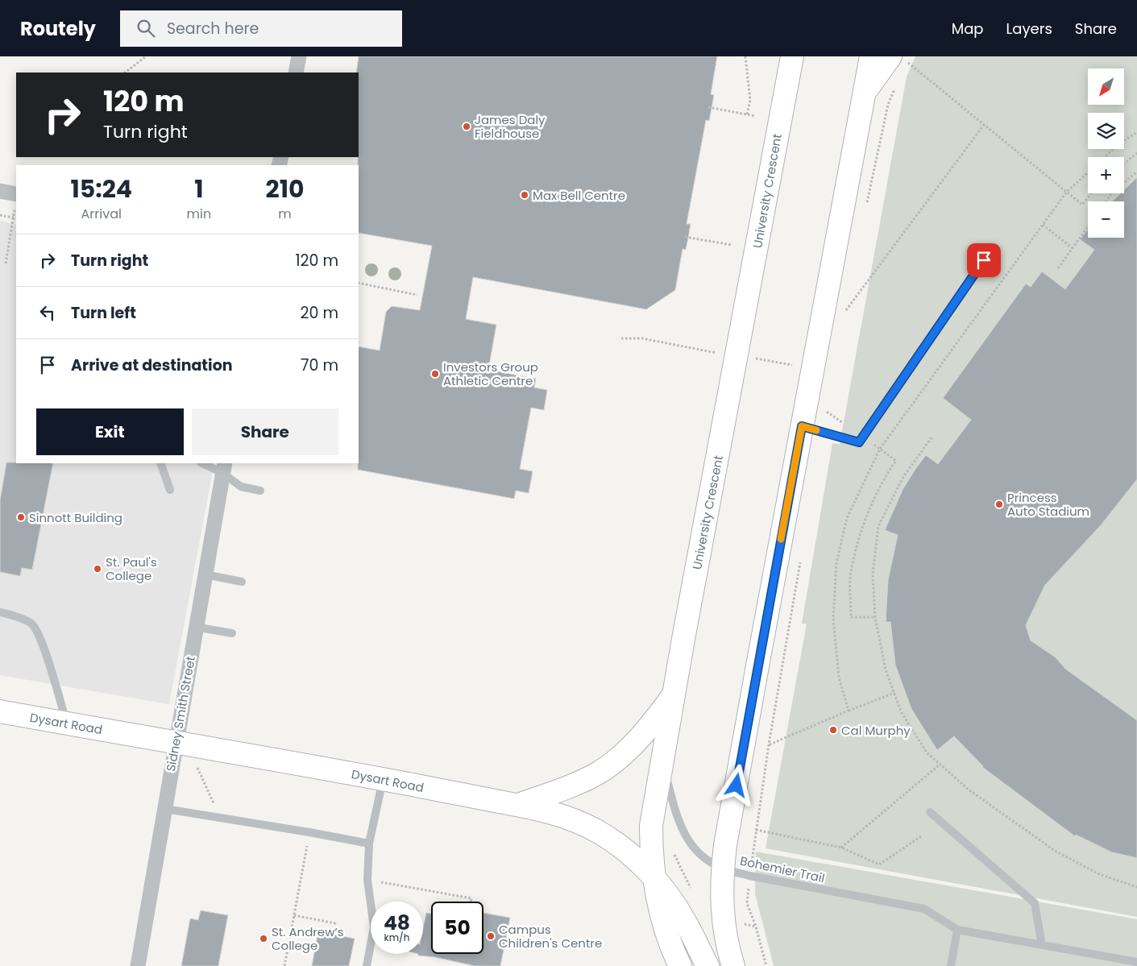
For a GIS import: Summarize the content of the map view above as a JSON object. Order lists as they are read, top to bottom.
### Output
{
  "streets": {
    "main road": ["University Crescent", "Dysart Road"],
    "street": ["Sidney Smith Street"],
    "lane": ["Bohemier Trail"]
  },
  "crossings": [
    ["University Crescent", "Dysart Road"],
    ["University Crescent", "Bohemier Trail"],
    ["Sidney Smith Street", "Dysart Road"]
  ],
  "places": [
    "James Daly Fieldhouse",
    "Max Bell Centre",
    "Investors Group Athletic Centre",
    "Princess Auto Stadium",
    "Sinnott Building",
    "St. Paul's College",
    "Cal Murphy",
    "Campus Children's Centre",
    "St. Andrew’s College"
  ],
  "north": "bottom left",
  "page": {
    "header": "Routely",
    "search": "Search here",
    "nav": ["Map", "Layers", "Share"],
    "map_buttons": ["+", "−"],
    "turn": ["120 m", "Turn right"],
    "eta": [
      "15:24",
      "Arrival",
      "1",
      "min",
      "210",
      "m"
    ],
    "list": [
      {
        "name": "Turn right",
        "value": "120 m"
      },
      {
        "name": "Turn left",
        "value": "20 m"
      },
      {
        "name": "Arrive at destination",
        "value": "70 m"
      }
    ],
    "buttons": ["Exit", "Share"],
    "speed": "48 km/h",
    "limit": "50"
  }
}
